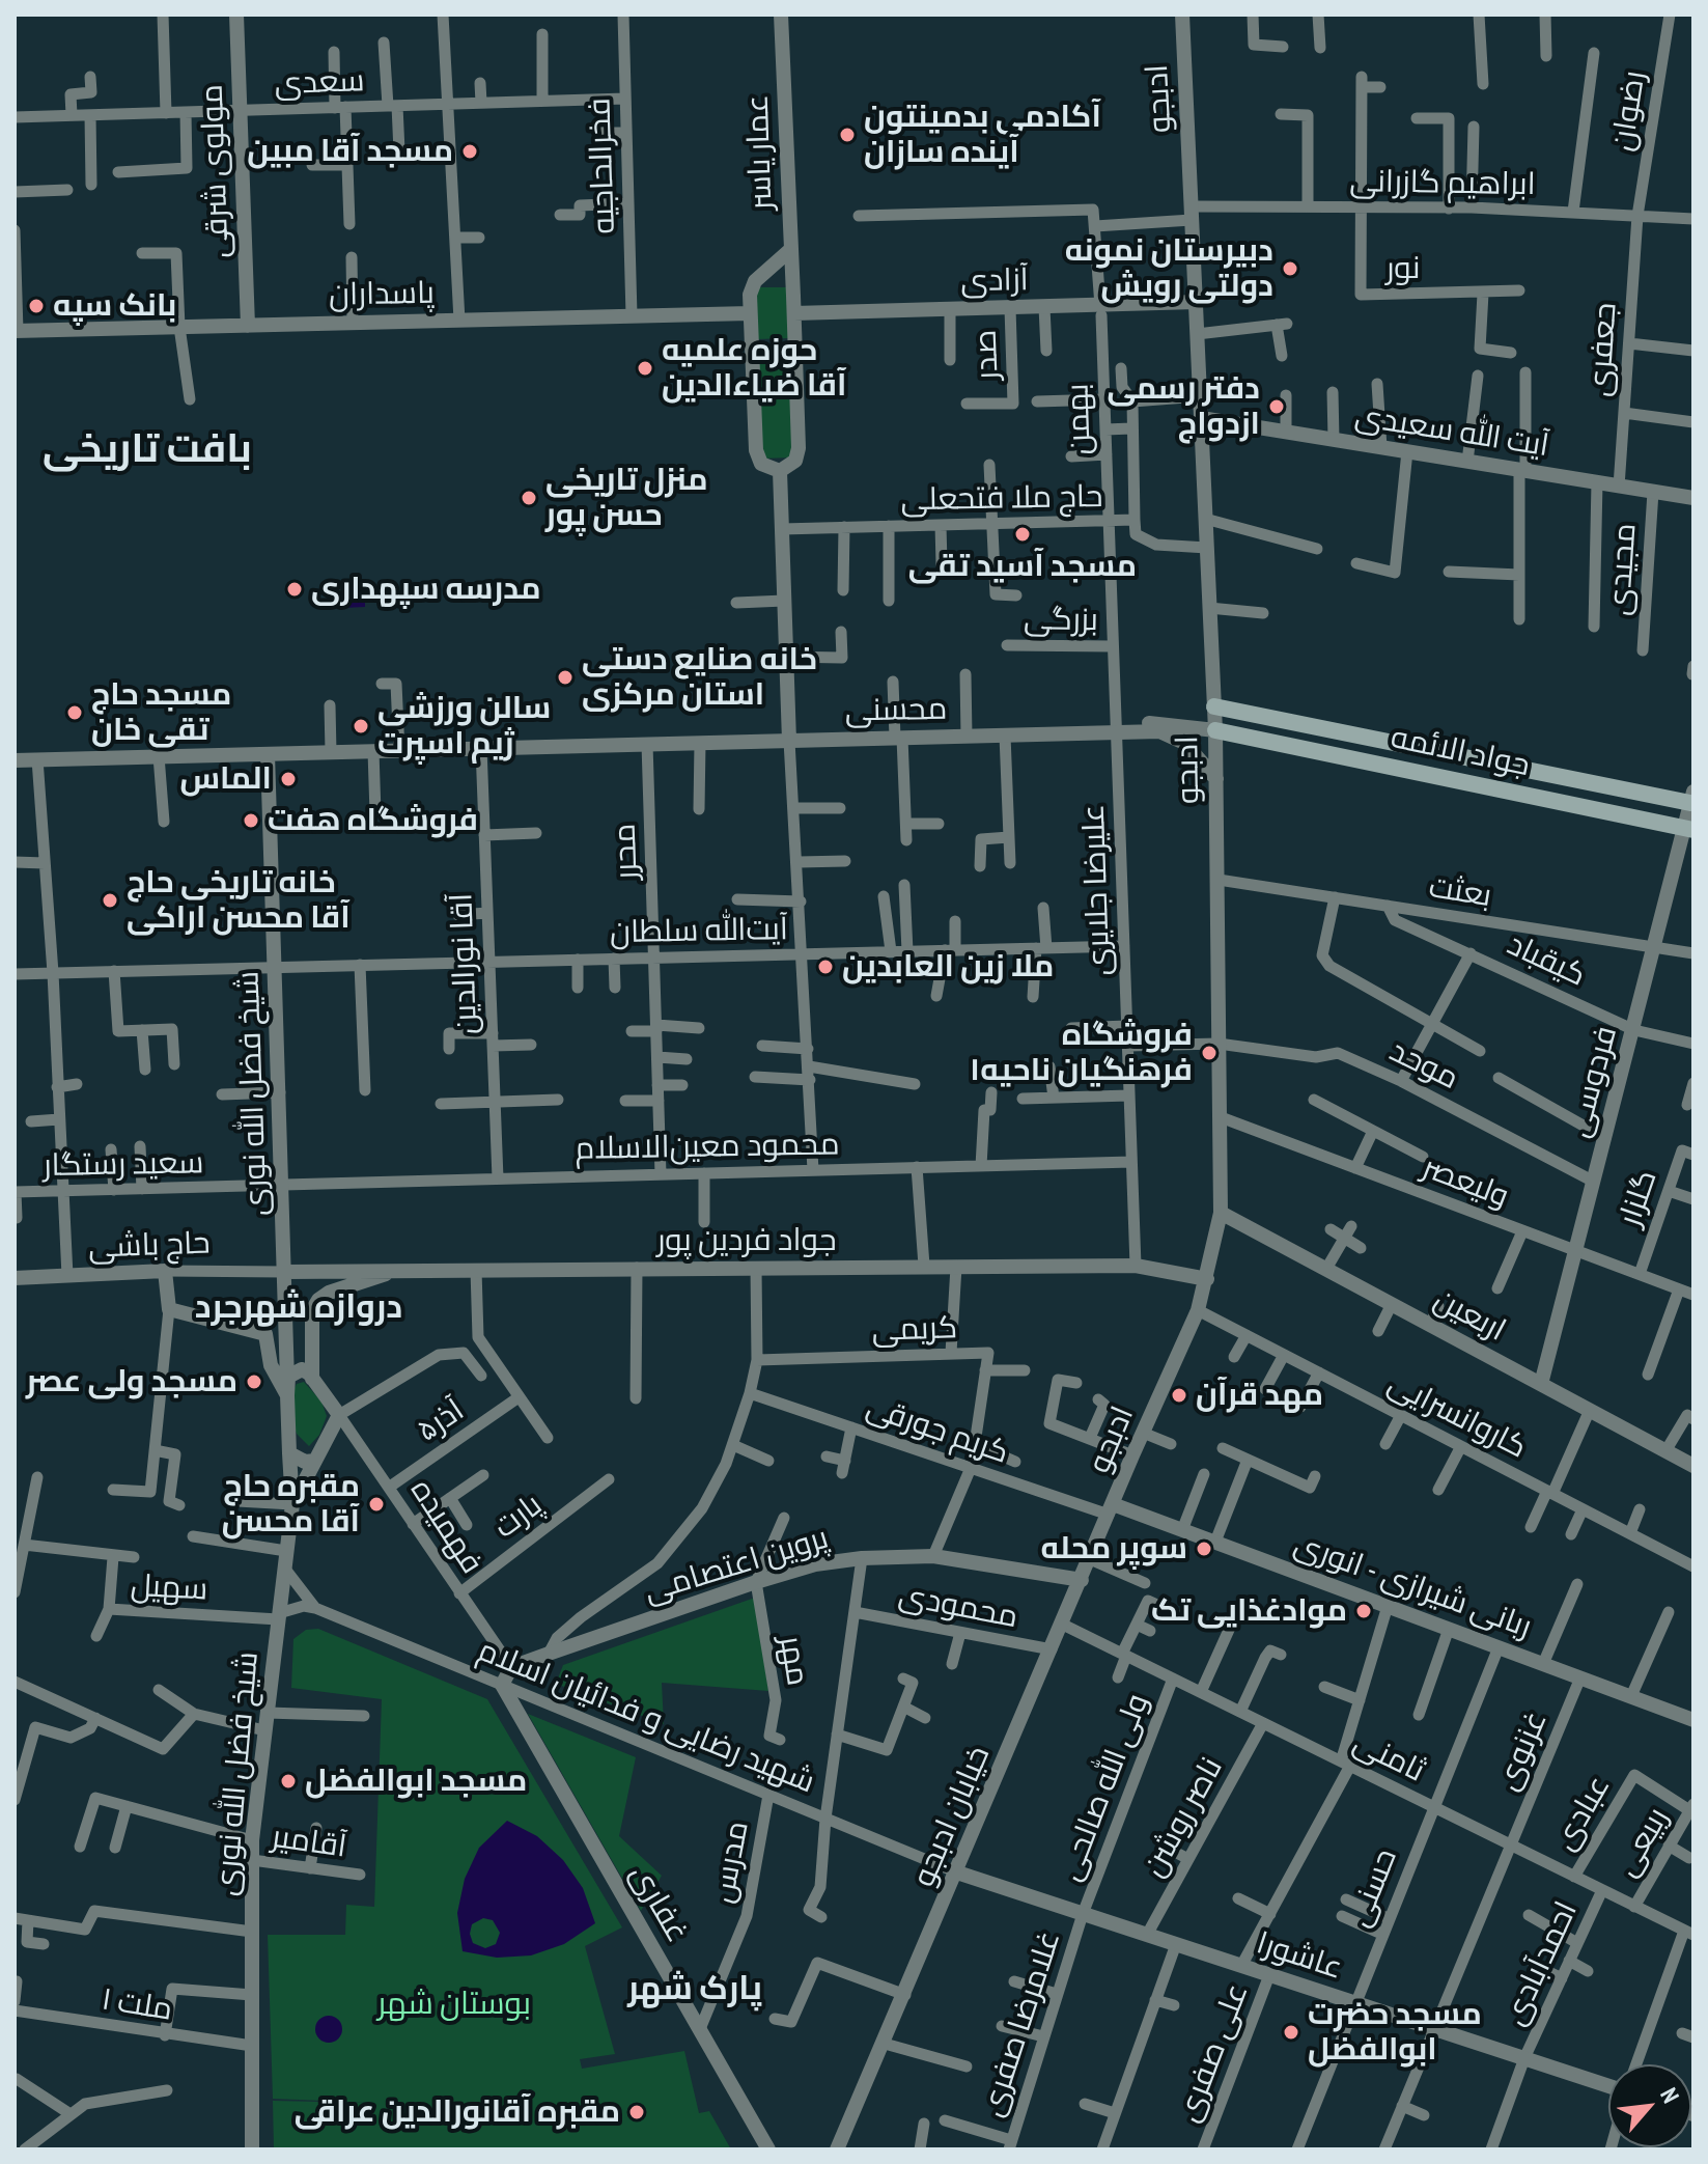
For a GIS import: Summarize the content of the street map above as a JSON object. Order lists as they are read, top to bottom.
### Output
{
  "streets": {
    "main road": ["جواد الائمه"],
    "street": [
      "سعدی",
      "ادبجو",
      "رضوان",
      "عمار یاسر",
      "فخرالحاجیه",
      "مولوی شرقی",
      "ابراهیم گازرانی",
      "نور",
      "آزادی",
      "پاسداران",
      "جعفری",
      "صدر",
      "بهمن",
      "آیت الله سعیدی",
      "حاج ملا فتحعلی",
      "مجیدی",
      "بزرگی",
      "محسنی",
      "محرر",
      "علیرضا جلایری",
      "بعثت",
      "آیت‌الله سلطان",
      "کیقباد",
      "آقا نورالدین",
      "موحد",
      "فردوسی",
      "شیخ فضل الله نوری",
      "محمود معین‌الاسلام",
      "سعید رستگار",
      "ولیعصر",
      "گلزار",
      "جواد فردین پور",
      "حاج باشی",
      "اربعین",
      "کریمی",
      "کاروانسرایی",
      "آذر۵",
      "کریم جورقی",
      "پارت",
      "فهمیده",
      "پروین اعتصامی",
      "ربانی شیرازی - انوری",
      "سهیل",
      "محمودی",
      "مهر",
      "شهید رضایی و فدائیان اسلام",
      "غزنوی",
      "ثامنی",
      "ولی الله صالحی",
      "عبادی",
      "خیابان ادبجو",
      "ناصر روشن",
      "آقامیر",
      "ربیعی",
      "مدرس",
      "حسنی",
      "غفاری",
      "عاشورا",
      "احمدآبادی",
      "ملت ۱",
      "غلامرضا صفری",
      "علی صفری"
    ]
  },
  "crossings": [
    ["سعدی", "فخرالحاجیه"],
    ["سعدی", "مولوی شرقی"],
    ["ادبجو", "ابراهیم گازرانی"],
    ["ادبجو", "آزادی"],
    ["ادبجو", "آیت الله سعیدی"],
    ["ادبجو", "حاج ملا فتحعلی"],
    ["ادبجو", "محسنی"],
    ["ادبجو", "جواد الائمه"],
    ["ادبجو", "بعثت"],
    ["ادبجو", "موحد"],
    ["ادبجو", "ولیعصر"],
    ["ادبجو", "جواد فردین پور"],
    ["ادبجو", "اربعین"],
    ["ادبجو", "کاروانسرایی"],
    ["ادبجو", "کریم جورقی"],
    ["ادبجو", "ربانی شیرازی - انوری"],
    ["ادبجو", "خیابان ادبجو"],
    ["رضوان", "ابراهیم گازرانی"],
    ["رضوان", "جعفری"],
    ["عمار یاسر", "آزادی"],
    ["فخرالحاجیه", "پاسداران"],
    ["مولوی شرقی", "پاسداران"],
    ["ابراهیم گازرانی", "نور"],
    ["ابراهیم گازرانی", "جعفری"],
    ["ابراهیم گازرانی", "بهمن"],
    ["آزادی", "صدر"],
    ["آزادی", "بهمن"],
    ["جعفری", "آیت الله سعیدی"],
    ["بهمن", "حاج ملا فتحعلی"],
    ["بهمن", "بزرگی"],
    ["بهمن", "علیرضا جلایری"],
    ["آیت الله سعیدی", "مجیدی"],
    ["بزرگی", "علیرضا جلایری"],
    ["محسنی", "جواد الائمه"],
    ["محسنی", "محرر"],
    ["محسنی", "علیرضا جلایری"],
    ["محسنی", "آقا نورالدین"],
    ["محسنی", "شیخ فضل الله نوری"],
    ["جواد الائمه", "فردوسی"],
    ["محرر", "آیت‌الله سلطان"],
    ["محرر", "محمود معین‌الاسلام"],
    ["علیرضا جلایری", "آیت‌الله سلطان"],
    ["علیرضا جلایری", "محمود معین‌الاسلام"],
    ["علیرضا جلایری", "جواد فردین پور"],
    ["بعثت", "کیقباد"],
    ["بعثت", "فردوسی"],
    ["آیت‌الله سلطان", "آقا نورالدین"],
    ["آیت‌الله سلطان", "شیخ فضل الله نوری"],
    ["کیقباد", "فردوسی"],
    ["آقا نورالدین", "محمود معین‌الاسلام"],
    ["موحد", "فردوسی"],
    ["فردوسی", "ولیعصر"],
    ["فردوسی", "اربعین"],
    ["شیخ فضل الله نوری", "محمود معین‌الاسلام"],
    ["شیخ فضل الله نوری", "سعید رستگار"],
    ["شیخ فضل الله نوری", "جواد فردین پور"],
    ["شیخ فضل الله نوری", "حاج باشی"],
    ["شیخ فضل الله نوری", "فهمیده"],
    ["شیخ فضل الله نوری", "سهیل"],
    ["شیخ فضل الله نوری", "آقامیر"],
    ["شیخ فضل الله نوری", "ملت ۱"],
    ["محمود معین‌الاسلام", "سعید رستگار"],
    ["ولیعصر", "گلزار"],
    ["جواد فردین پور", "حاج باشی"],
    ["آذر۵", "فهمیده"],
    ["کریم جورقی", "ربانی شیرازی - انوری"],
    ["کریم جورقی", "خیابان ادبجو"],
    ["پارت", "فهمیده"],
    ["فهمیده", "پروین اعتصامی"],
    ["پروین اعتصامی", "مهر"],
    ["پروین اعتصامی", "خیابان ادبجو"],
    ["ربانی شیرازی - انوری", "غزنوی"],
    ["ربانی شیرازی - انوری", "خیابان ادبجو"],
    ["ربانی شیرازی - انوری", "حسنی"],
    ["محمودی", "خیابان ادبجو"],
    ["شهید رضایی و فدائیان اسلام", "خیابان ادبجو"],
    ["شهید رضایی و فدائیان اسلام", "مدرس"],
    ["شهید رضایی و فدائیان اسلام", "غفاری"],
    ["شهید رضایی و فدائیان اسلام", "عاشورا"],
    ["غزنوی", "ثامنی"],
    ["غزنوی", "عاشورا"],
    ["ثامنی", "ولی الله صالحی"],
    ["ثامنی", "عبادی"],
    ["ثامنی", "خیابان ادبجو"],
    ["ثامنی", "ناصر روشن"],
    ["ثامنی", "ربیعی"],
    ["ثامنی", "حسنی"],
    ["ثامنی", "احمدآبادی"],
    ["ولی الله صالحی", "عاشورا"],
    ["ولی الله صالحی", "غلامرضا صفری"],
    ["عبادی", "ربیعی"],
    ["خیابان ادبجو", "عاشورا"],
    ["ناصر روشن", "عاشورا"],
    ["مدرس", "غفاری"],
    ["حسنی", "عاشورا"],
    ["عاشورا", "احمدآبادی"],
    ["عاشورا", "غلامرضا صفری"],
    ["عاشورا", "علی صفری"]
  ],
  "districts": ["بافت تاریخی", "دروازه شهرجرد", "پارک شهر"],
  "parks": ["بوستان شهر"],
  "places": [
    "آکادمی بدمینتون آینده سازان",
    "مسجد آقا مبین",
    "دبیرستان نمونه دولتی رویش",
    "بانک سپه",
    "حوزه علمیه آقا ضیاءالدین",
    "دفتر رسمی ازدواج",
    "منزل تاریخی حسن پور",
    "مسجد آسید تقی",
    "مدرسه سپهداری",
    "خانه صنایع دستی استان مرکزی",
    "مسجد حاج تقی خان",
    "سالن ورزشی ژیم اسپرت",
    "الماس",
    "فروشگاه هفت",
    "خانه تاریخی حاج آقا محسن اراکی",
    "ملا زین العابدین",
    "فروشگاه فرهنگیان ناحیه۱",
    "مسجد ولی عصر",
    "مهد قرآن",
    "مقبره حاج آقا محسن",
    "سوپر محله",
    "موادغذایی تک",
    "مسجد ابوالفضل",
    "مسجد حضرت ابوالفضل",
    "مقبره آقانورالدین عراقی"
  ],
  "north": "top right"
}
